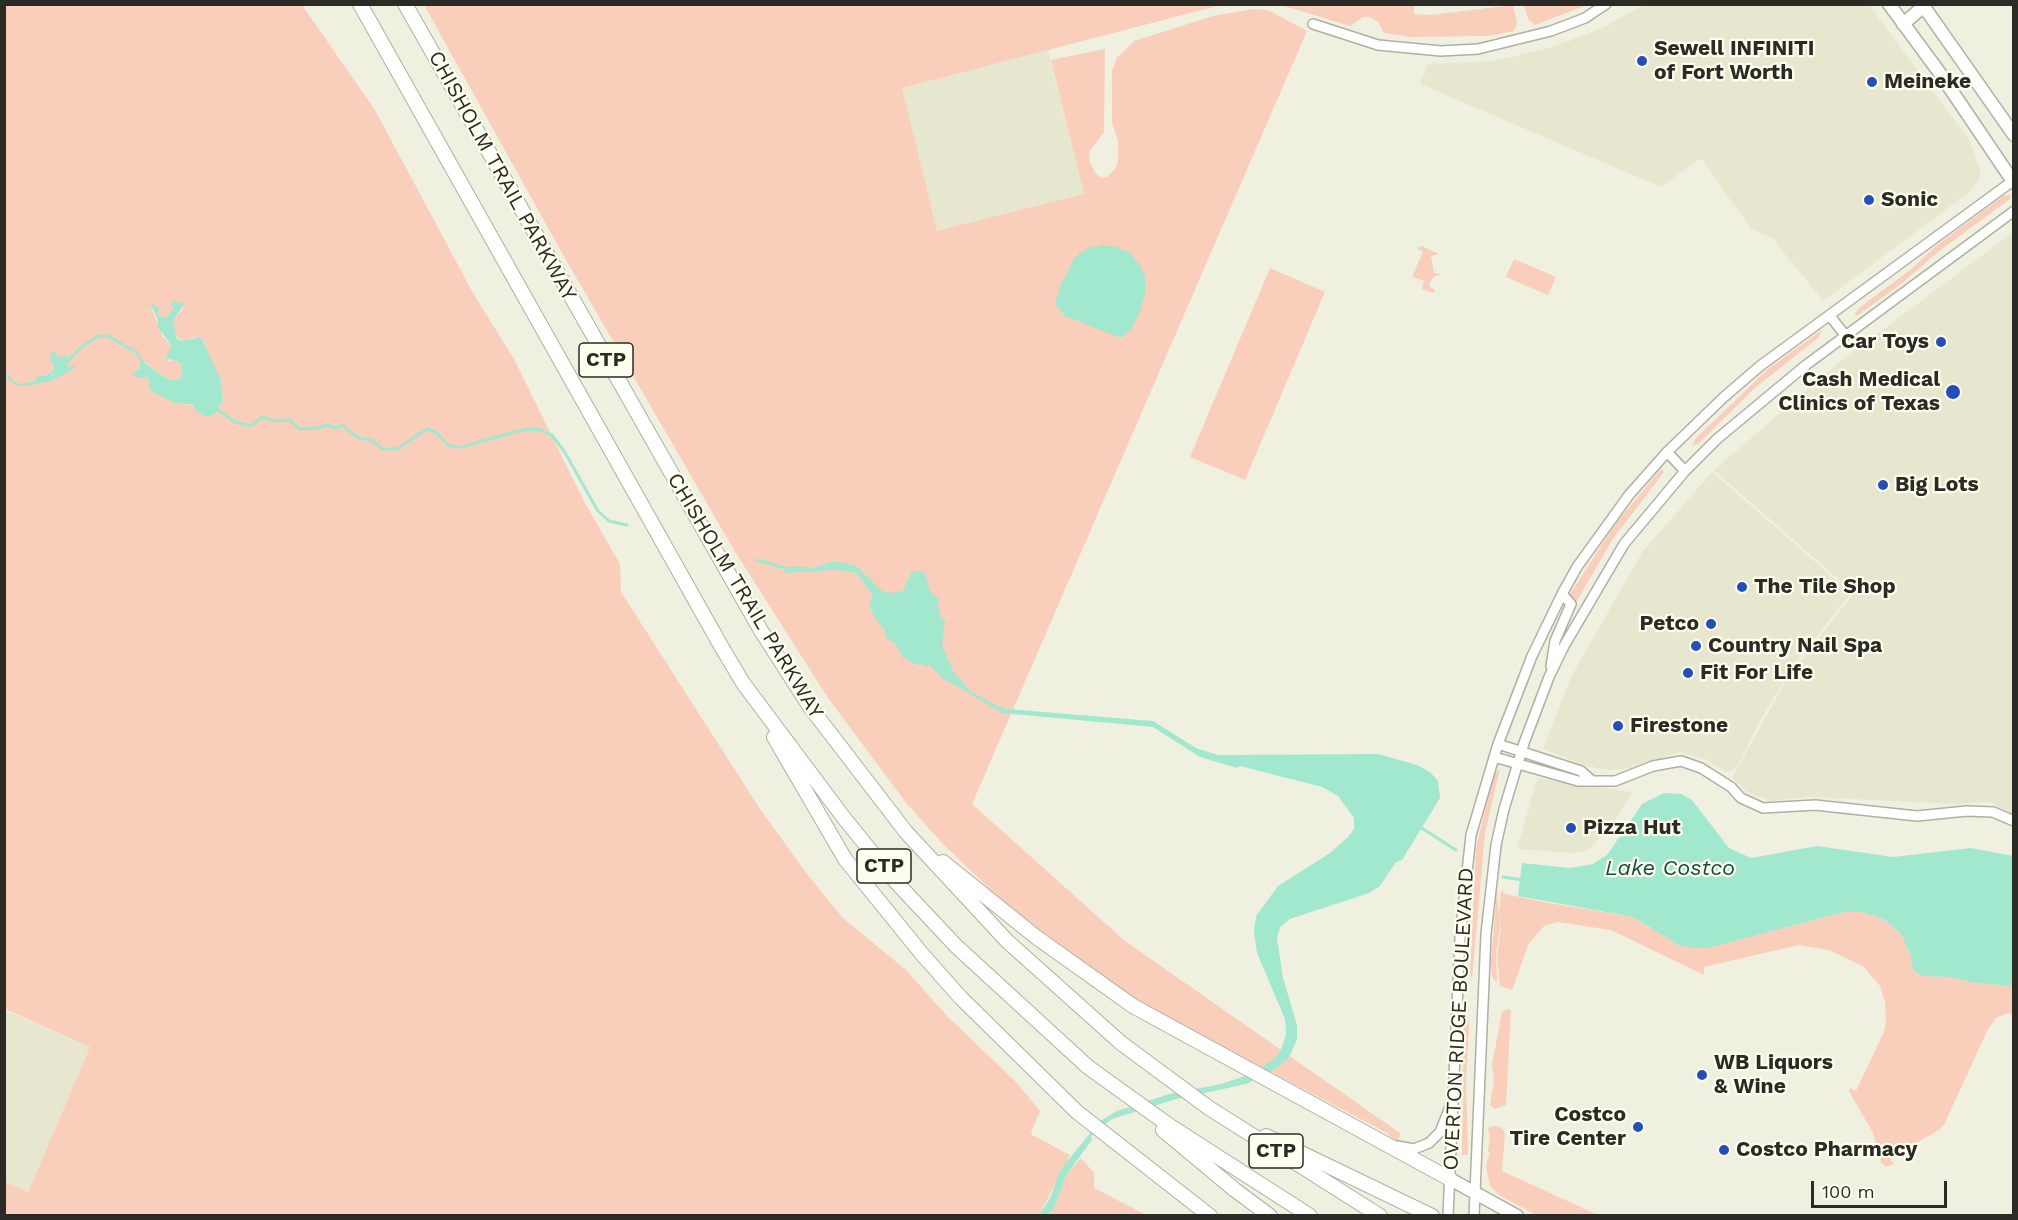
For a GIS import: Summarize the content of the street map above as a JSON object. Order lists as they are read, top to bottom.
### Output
{
  "streets": {
    "highway": ["CHISHOLM TRAIL PARKWAY", "CTP"],
    "street": ["OVERTON RIDGE BOULEVARD"]
  },
  "water": ["Lake Costco"],
  "places": [
    "Sewell INFINITI of Fort Worth",
    "Meineke",
    "Sonic",
    "Car Toys",
    "Cash Medical Clinics of Texas",
    "Big Lots",
    "The Tile Shop",
    "Petco",
    "Country Nail Spa",
    "Fit For Life",
    "Firestone",
    "Pizza Hut",
    "WB Liquors & Wine",
    "Costco Tire Center",
    "Costco Pharmacy"
  ],
  "scale_bar": "100 m"
}
